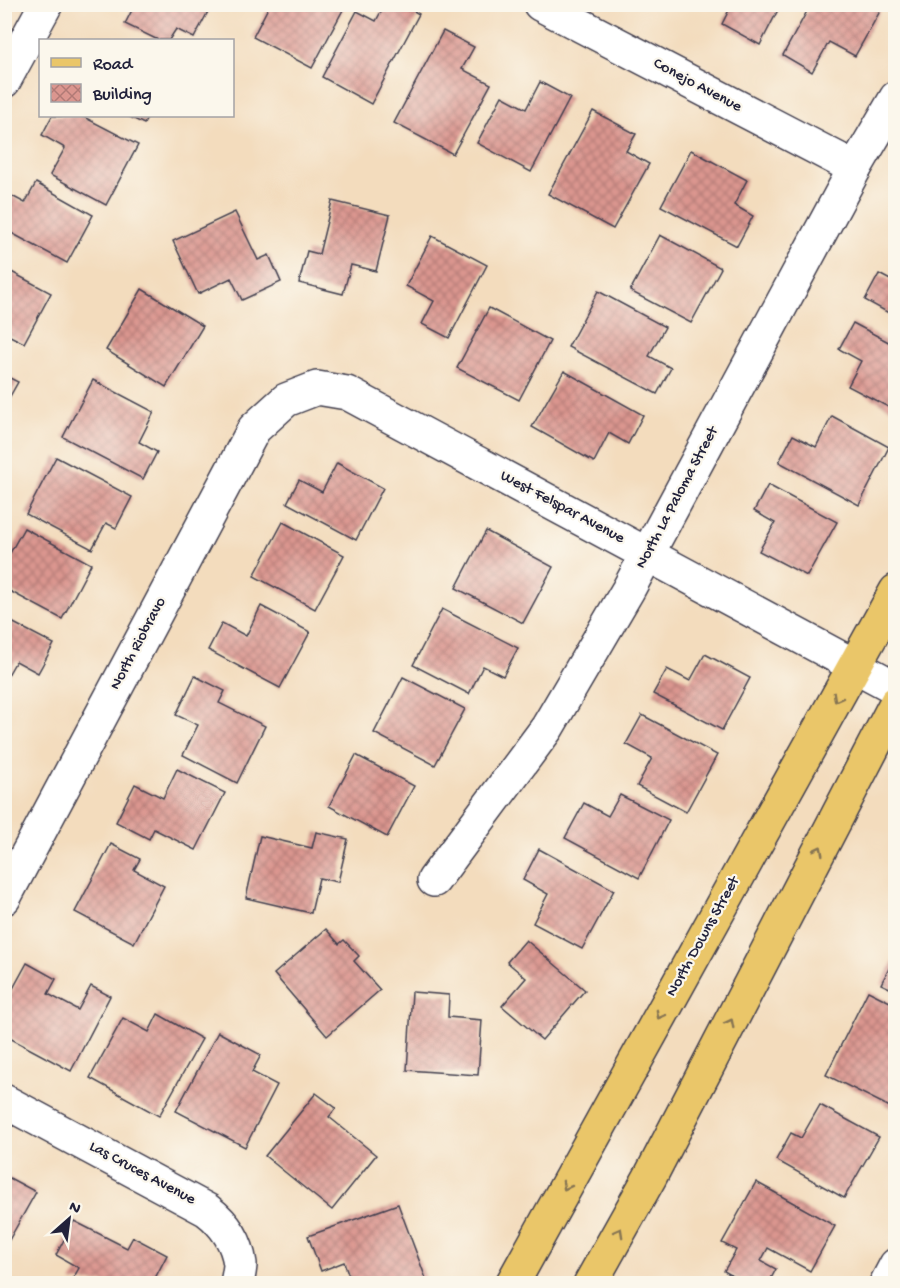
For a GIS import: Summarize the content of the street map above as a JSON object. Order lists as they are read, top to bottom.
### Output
{
  "streets": {
    "main road": ["North Downs Street"],
    "street": [
      "Conejo Avenue",
      "North La Paloma Street",
      "West Felspar Avenue",
      "North Riobravo",
      "Las Cruces Avenue"
    ]
  },
  "crossings": [
    ["Conejo Avenue", "North La Paloma Street"],
    ["North La Paloma Street", "West Felspar Avenue"],
    ["West Felspar Avenue", "North Riobravo"],
    ["West Felspar Avenue", "North Downs Street"]
  ],
  "legend": ["Road", "Building"],
  "north": "top right"
}
